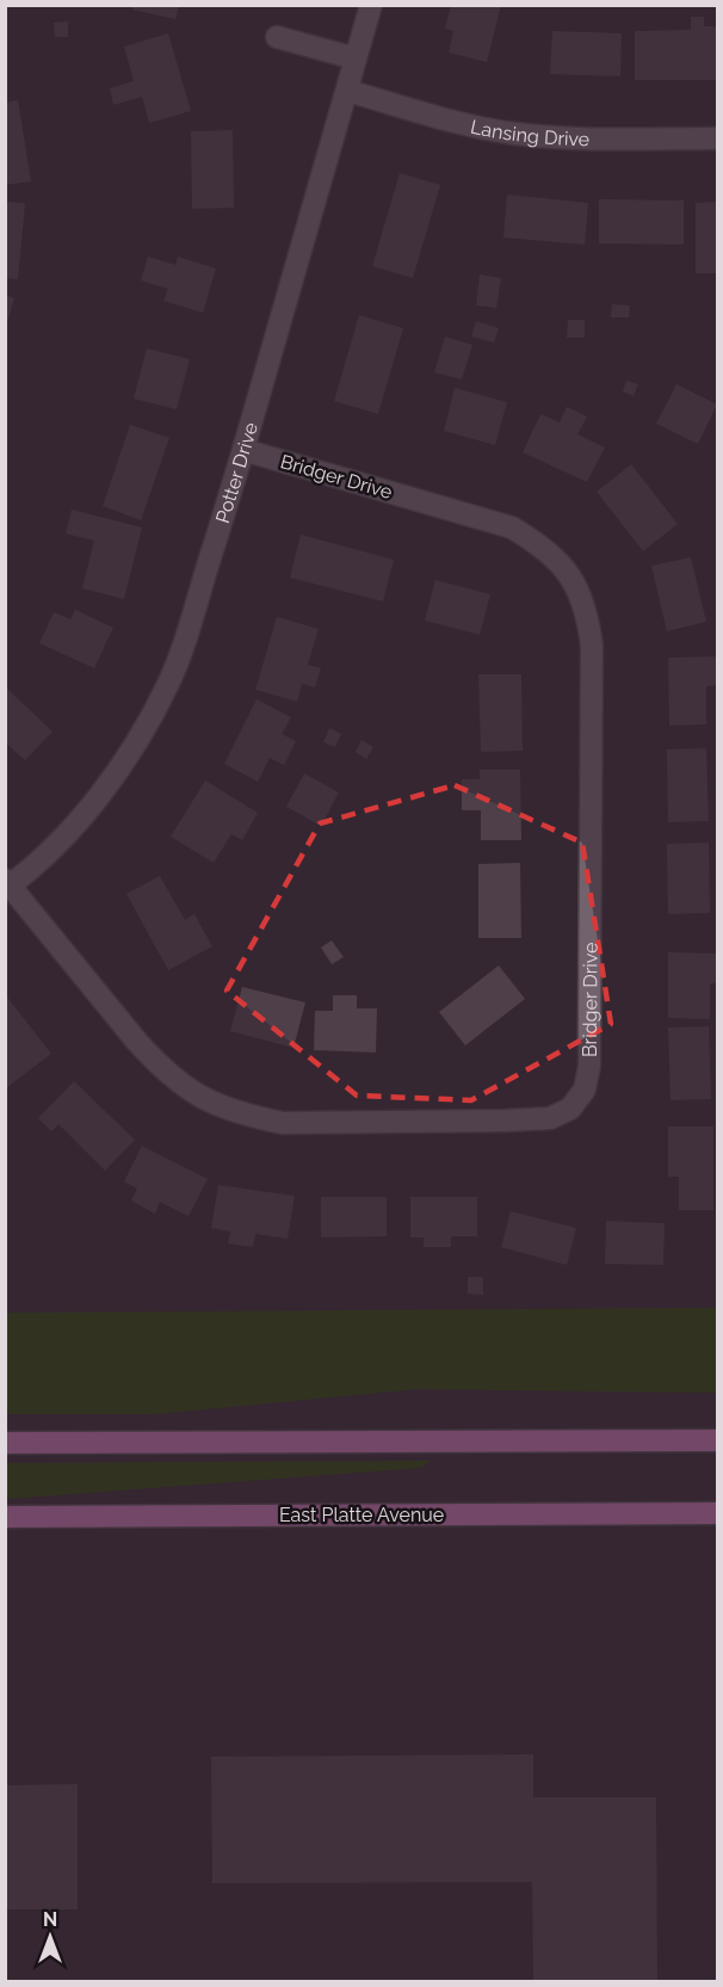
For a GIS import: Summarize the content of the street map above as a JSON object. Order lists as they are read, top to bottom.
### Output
{
  "streets": {
    "highway": ["East Platte Avenue"],
    "street": ["Lansing Drive", "Potter Drive", "Bridger Drive"]
  },
  "crossings": [
    ["Lansing Drive", "Potter Drive"],
    ["Potter Drive", "Bridger Drive"]
  ],
  "north": "top"
}
